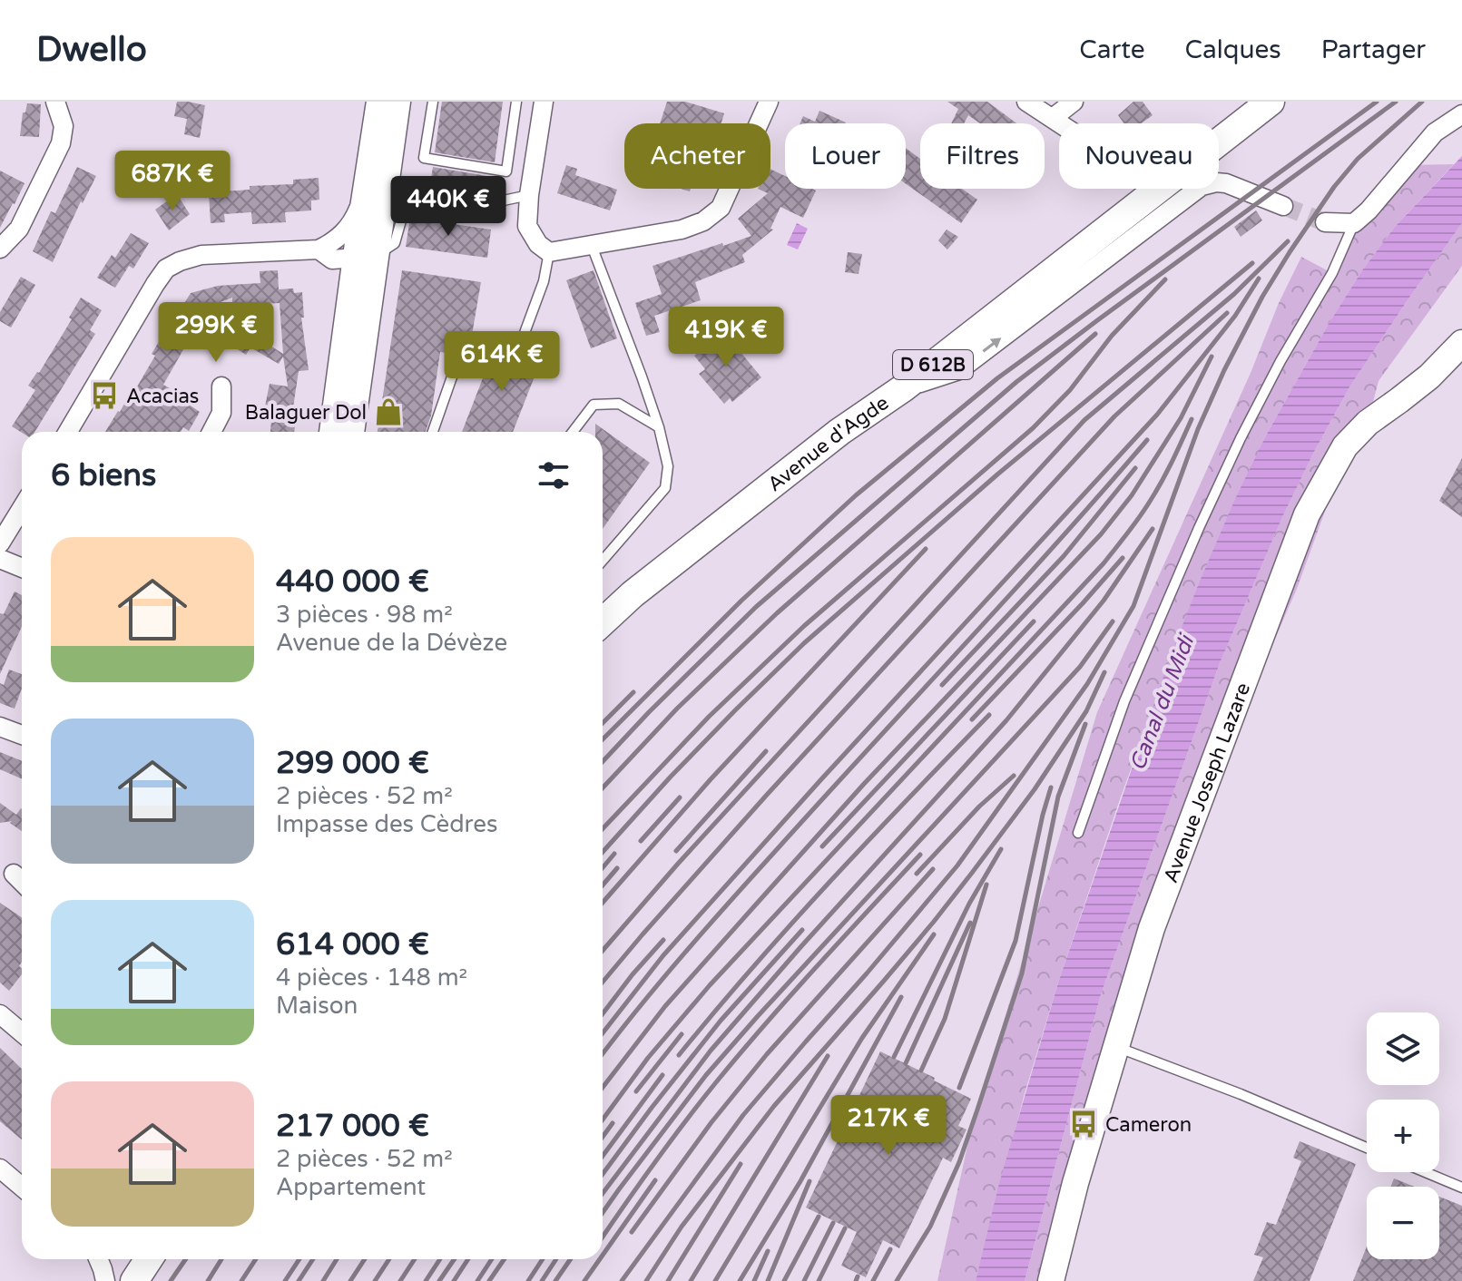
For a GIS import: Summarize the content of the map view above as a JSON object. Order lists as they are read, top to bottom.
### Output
{
  "streets": {
    "main road": ["D 612B", "Avenue d'Agde", "Avenue Joseph Lazare"]
  },
  "water": ["Canal du Midi"],
  "places": {
    "bus stop": ["Acacias", "Cameron"],
    "shop": ["Balaguer Dol"]
  },
  "page": {
    "header": "Dwello",
    "nav": ["Carte", "Calques", "Partager"],
    "chip": [
      "Acheter",
      "Louer",
      "Filtres",
      "Nouveau"
    ],
    "price": [
      "687K €",
      "440K €",
      "299K €",
      "419K €",
      "614K €",
      "217K €"
    ],
    "heading": "6 biens",
    "list": [
      {
        "name": "440 000 €",
        "note": "3 pièces · 98 m² · Avenue de la Dévèze"
      },
      {
        "name": "299 000 €",
        "note": "2 pièces · 52 m² · Impasse des Cèdres"
      },
      {
        "name": "614 000 €",
        "note": "4 pièces · 148 m² · Maison"
      },
      {
        "name": "217 000 €",
        "note": "2 pièces · 52 m² · Appartement"
      }
    ],
    "map_buttons": ["+", "−"]
  }
}
